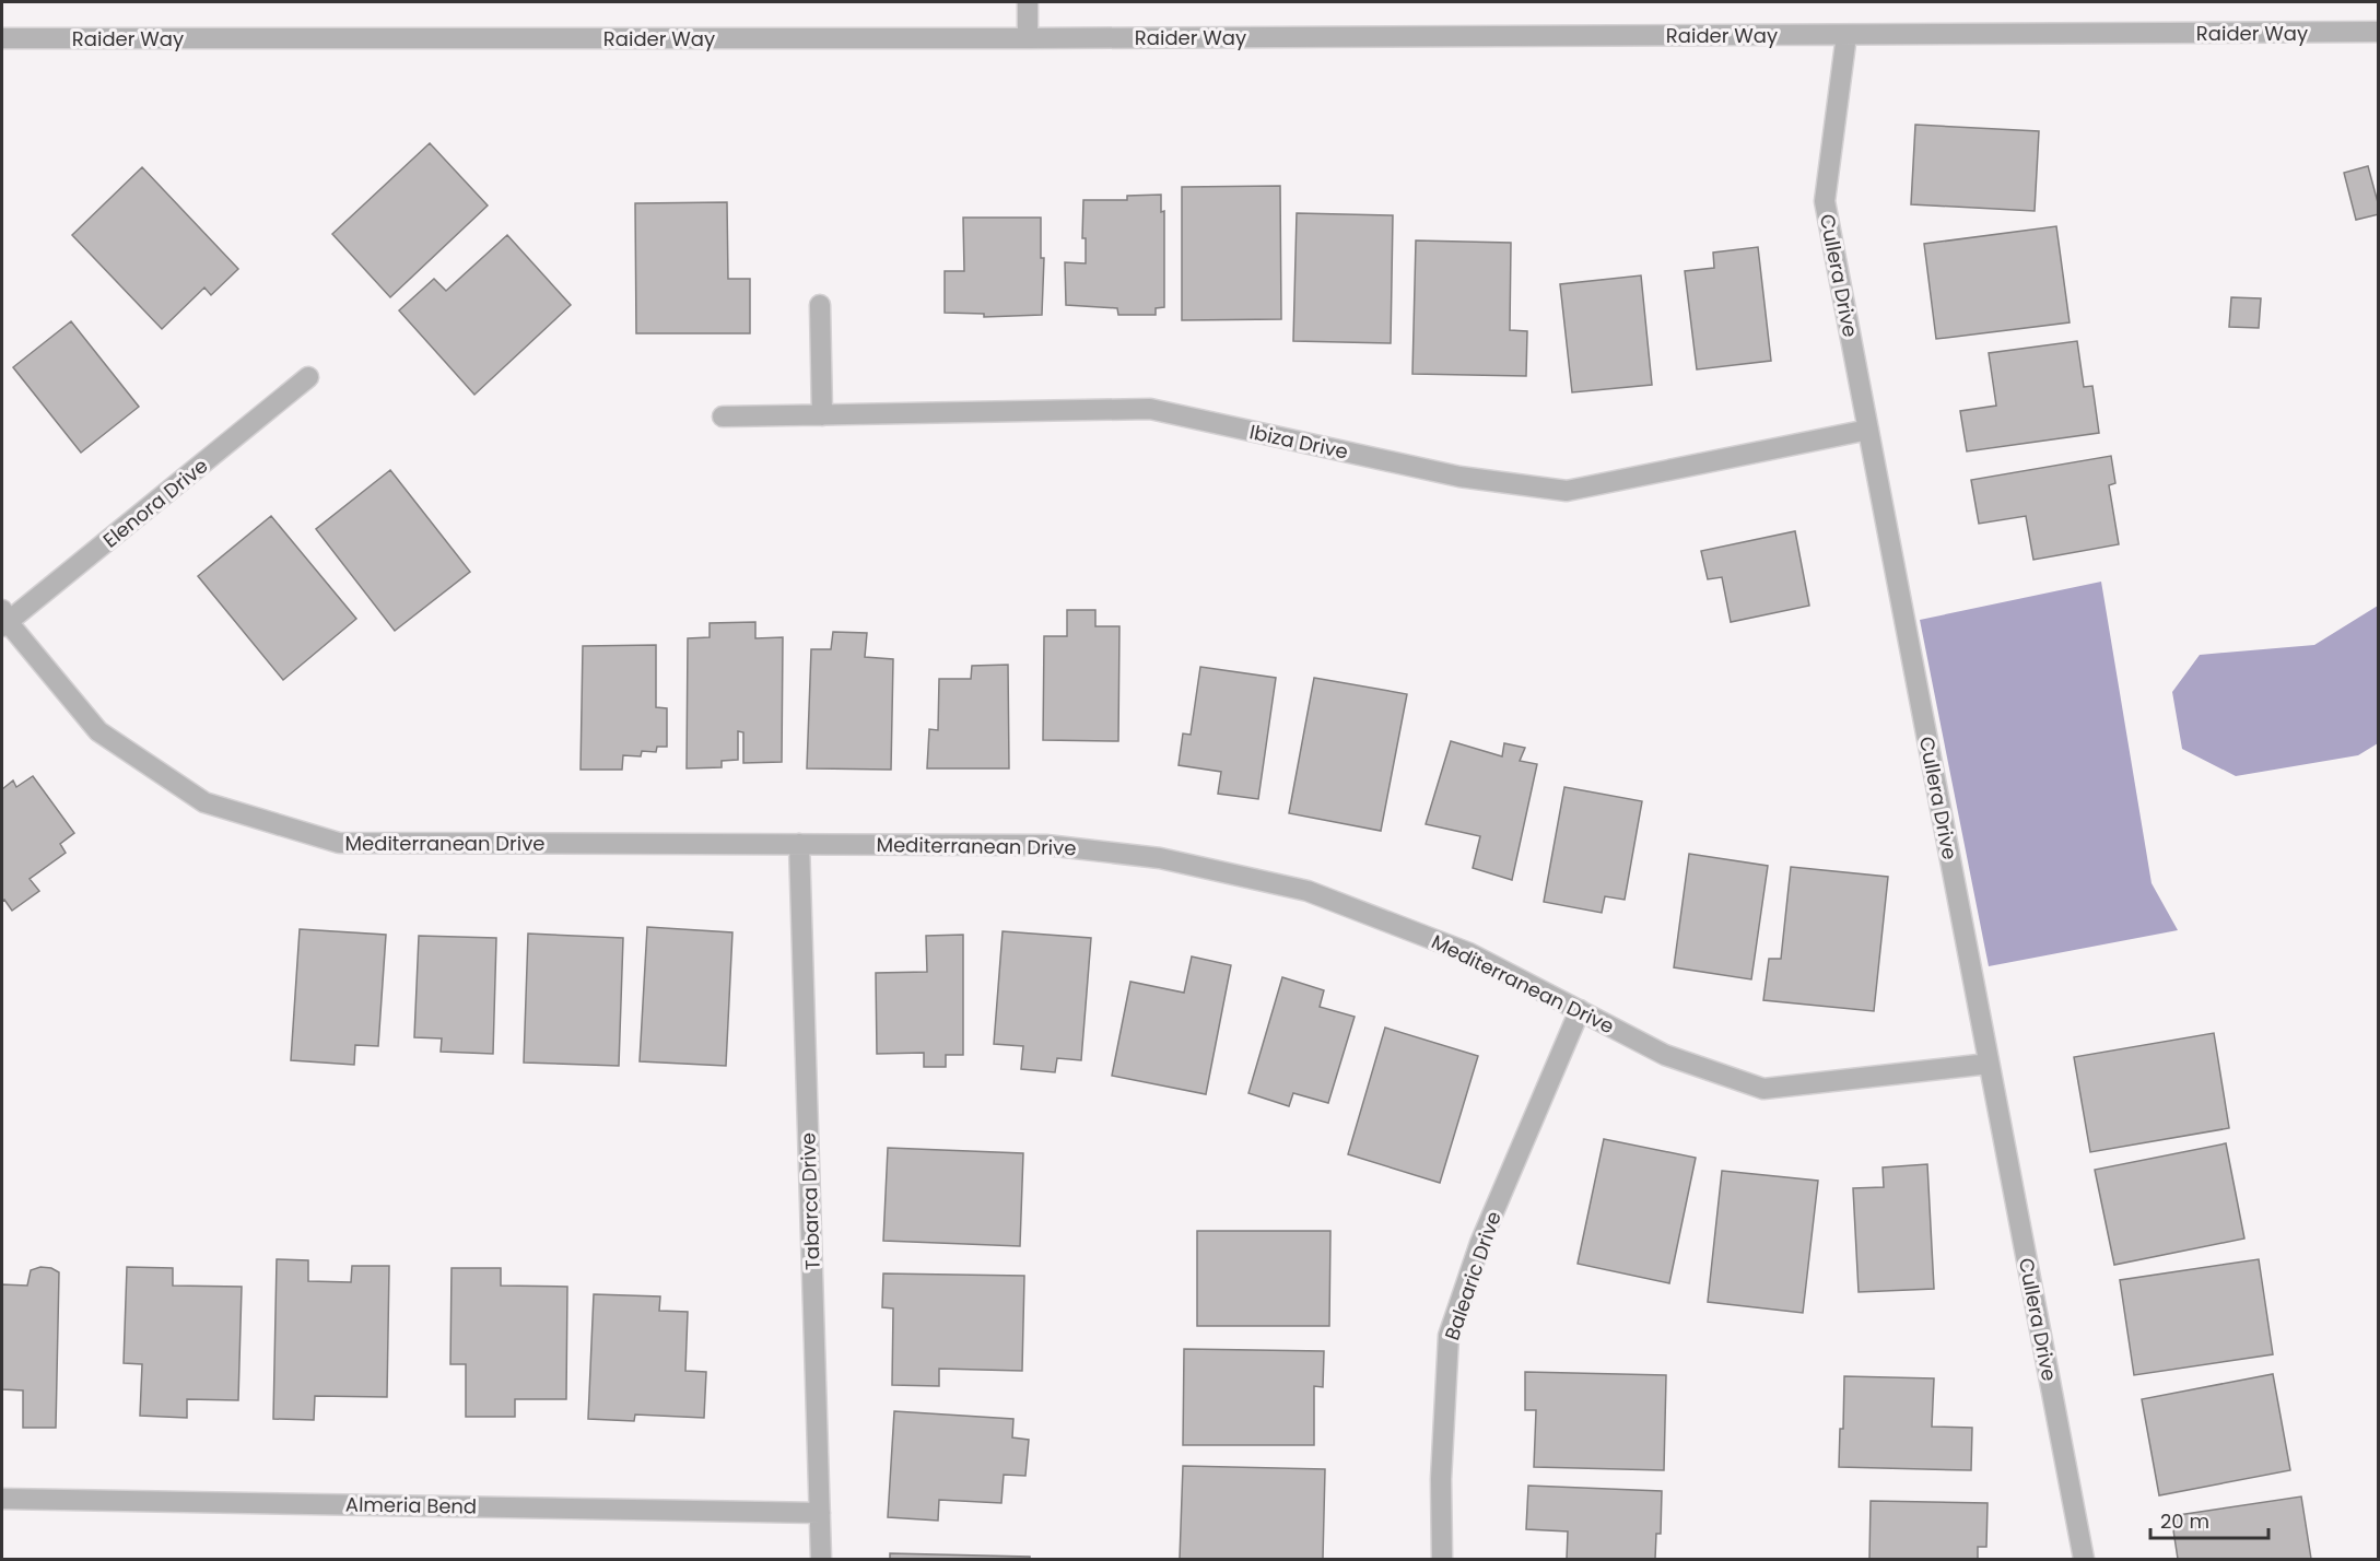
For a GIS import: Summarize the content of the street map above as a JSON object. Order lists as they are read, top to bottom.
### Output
{
  "streets": {
    "street": [
      "Raider Way",
      "Cullera Drive",
      "Ibiza Drive",
      "Elenora Drive",
      "Mediterranean Drive",
      "Tabarca Drive",
      "Balearic Drive",
      "Almeria Bend"
    ]
  },
  "crossings": [
    ["Raider Way", "Cullera Drive"],
    ["Cullera Drive", "Ibiza Drive"],
    ["Cullera Drive", "Mediterranean Drive"],
    ["Elenora Drive", "Mediterranean Drive"],
    ["Mediterranean Drive", "Tabarca Drive"],
    ["Mediterranean Drive", "Balearic Drive"],
    ["Tabarca Drive", "Almeria Bend"]
  ],
  "scale_bar": "20 m"
}
